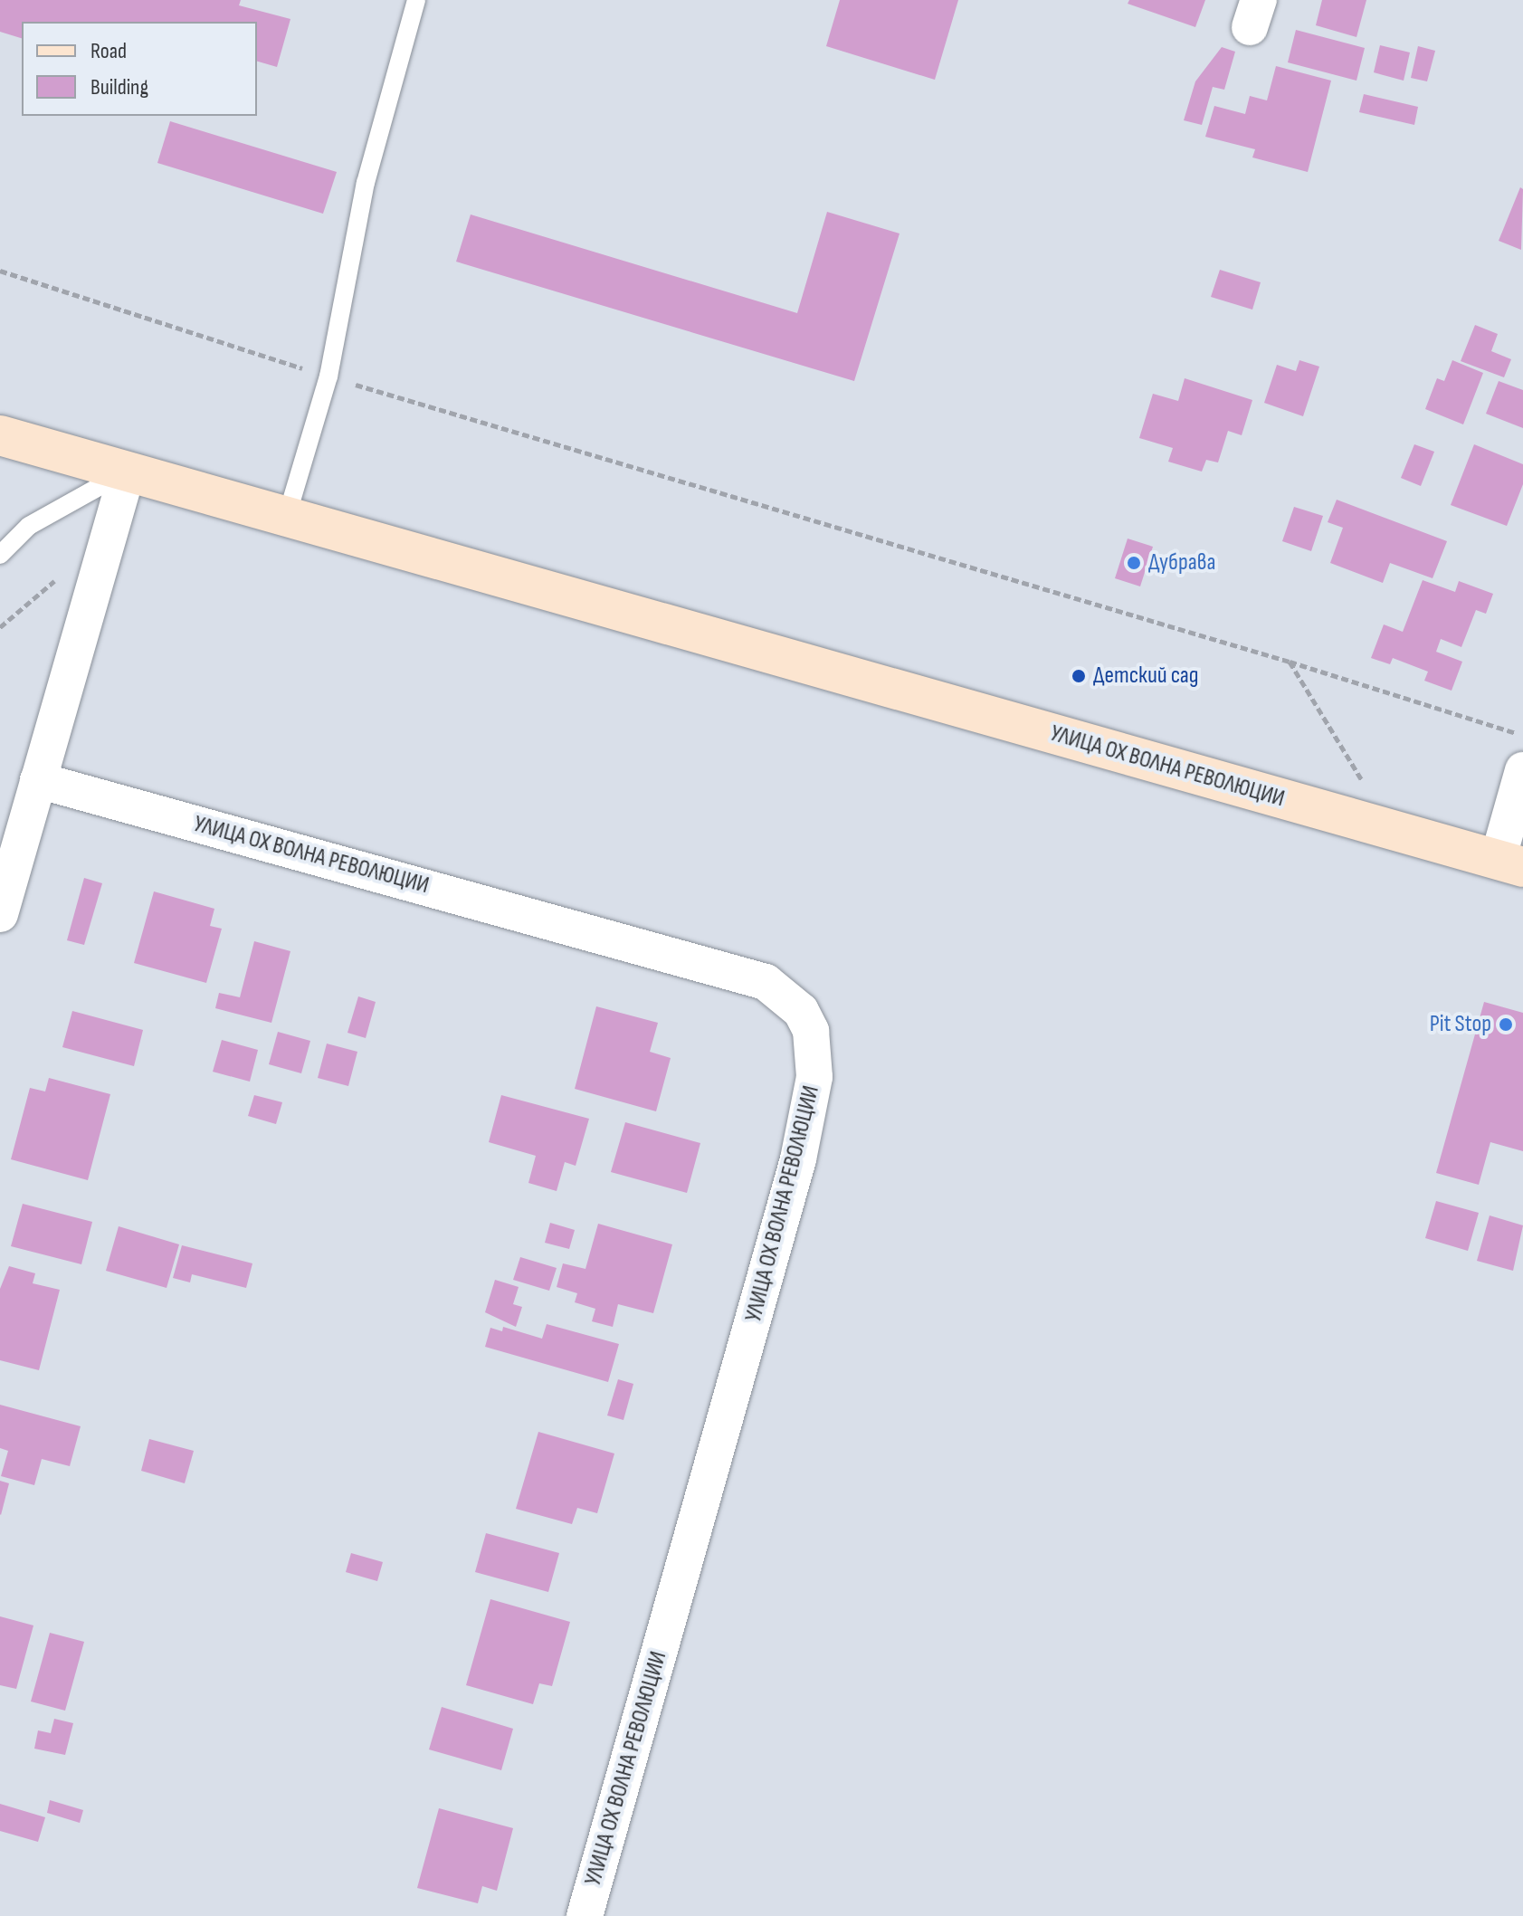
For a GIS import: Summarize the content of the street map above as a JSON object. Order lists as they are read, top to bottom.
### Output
{
  "streets": {
    "main road": ["УЛИЦА ОХ ВОЛНА РЕВОЛЮЦИИ"]
  },
  "places": ["Дубрава", "Детский сад", "Pit Stop"],
  "legend": ["Road", "Building"]
}
